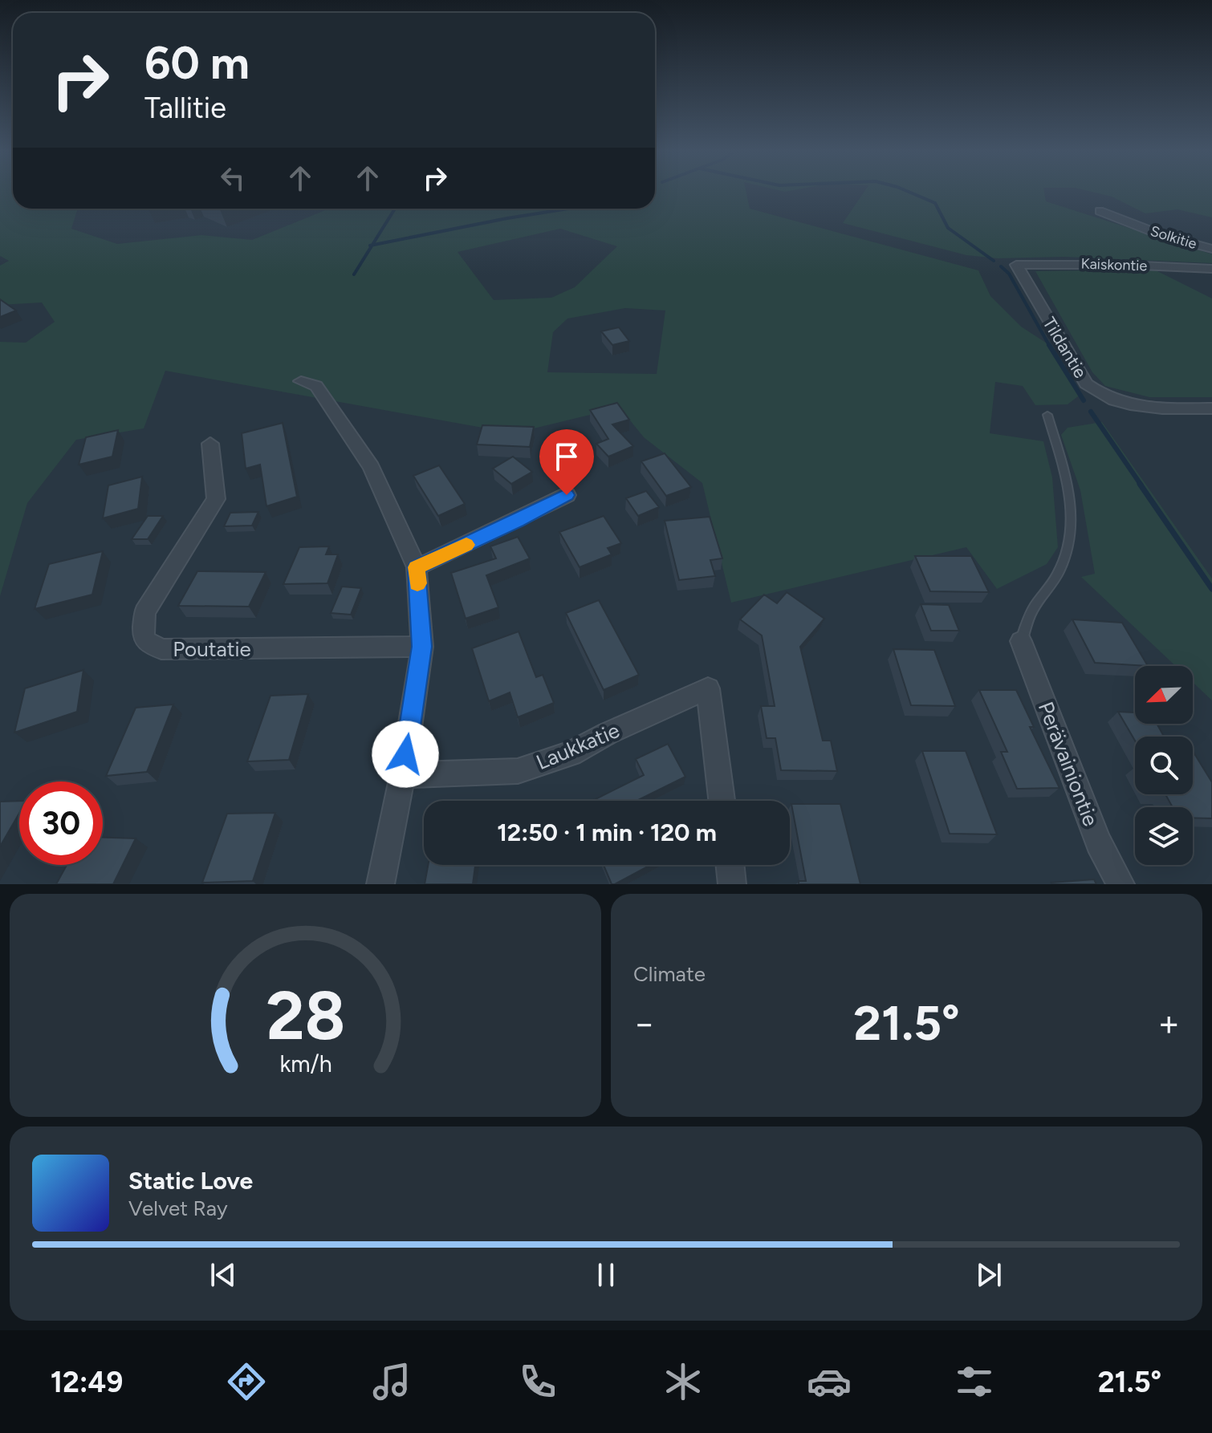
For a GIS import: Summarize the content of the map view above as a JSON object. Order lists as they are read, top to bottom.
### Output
{
  "streets": {
    "street": [
      "Solkitie",
      "Kaiskontie",
      "Tildantie",
      "Poutatie",
      "Laukkatie",
      "Perävainiontie"
    ]
  },
  "crossings": [
    ["Kaiskontie", "Tildantie"]
  ],
  "north": "bottom left",
  "page": {
    "turn": ["60 m", "Tallitie"],
    "limit": "30",
    "trip": "12:50 · 1 min · 120 m",
    "tile": "Climate",
    "heat": ["−", "21.5°", "+"],
    "song": ["Static Love", "Velvet Ray"],
    "tabs": ["12:49", "21.5°"],
    "gauge": ["28", "km/h"]
  }
}
